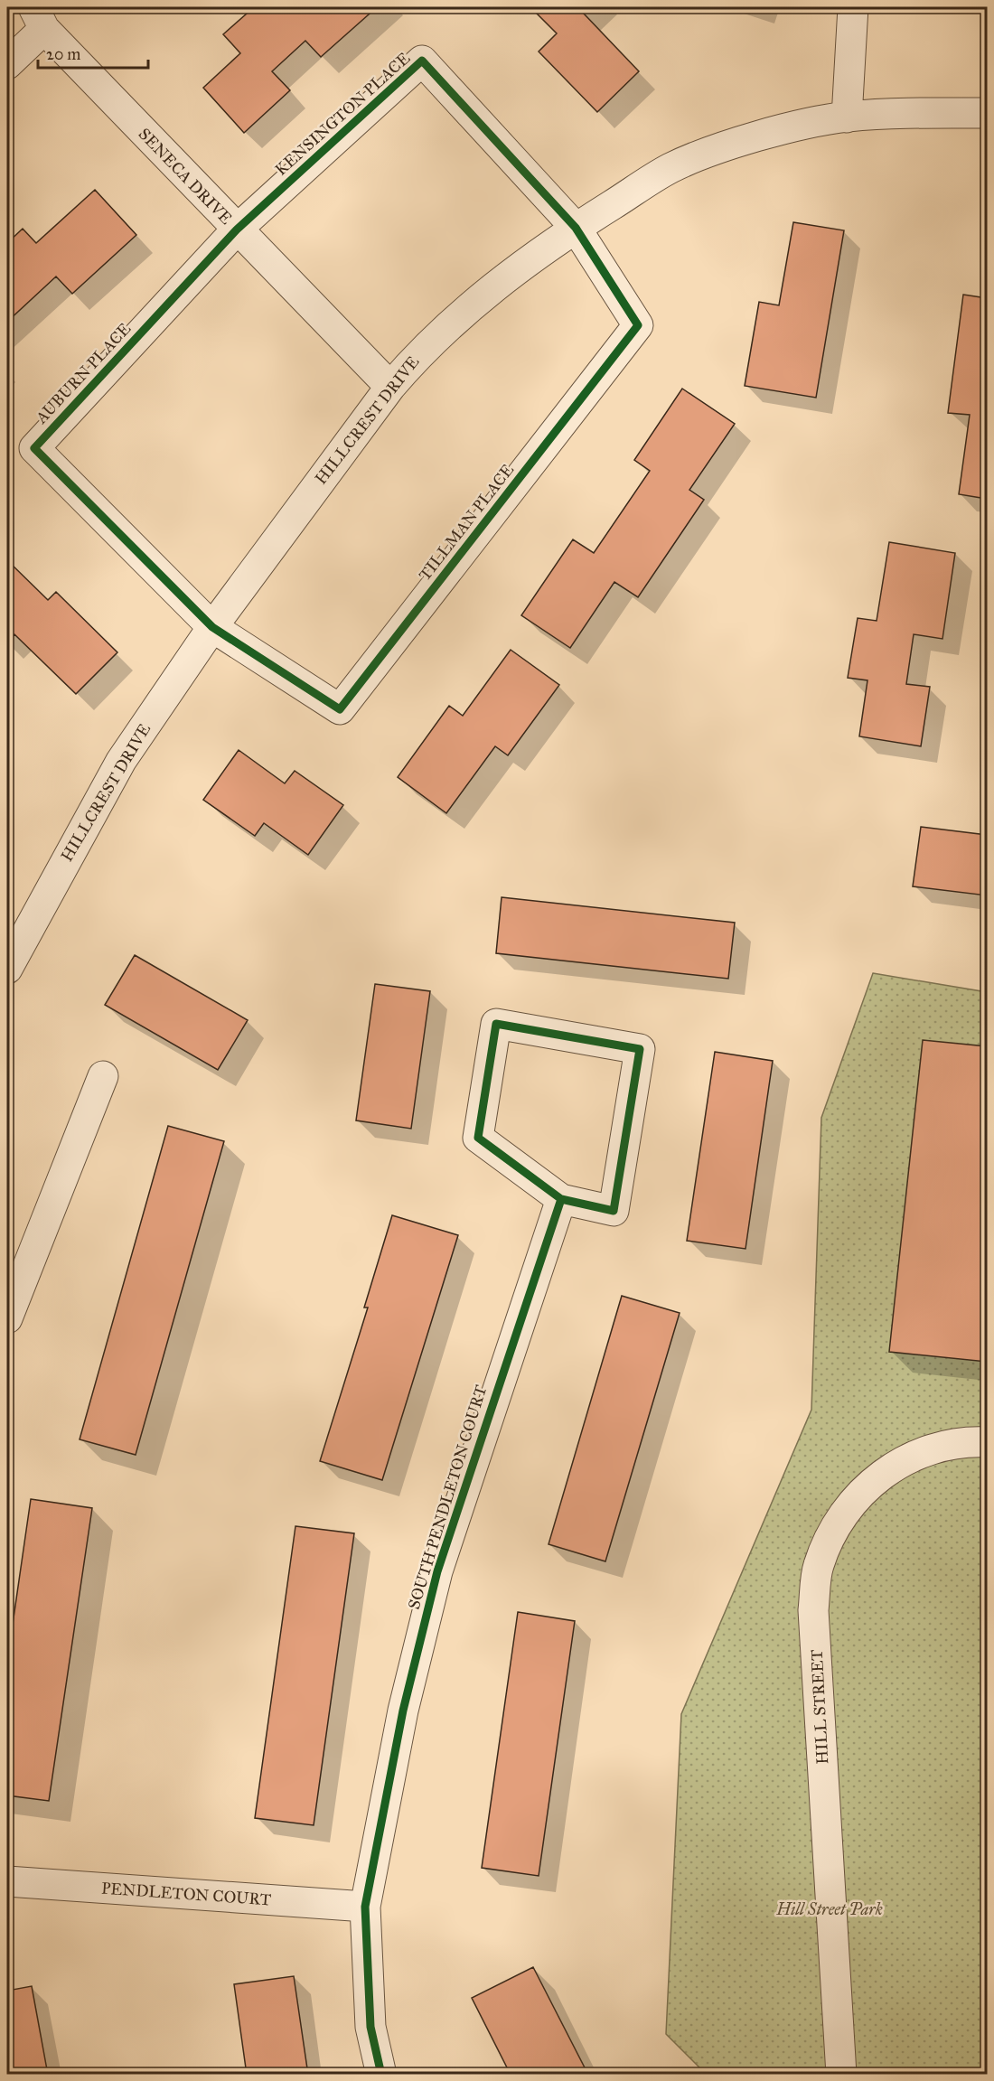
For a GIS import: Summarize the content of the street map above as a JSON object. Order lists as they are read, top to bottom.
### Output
{
  "streets": {
    "street": [
      "KENSINGTON PLACE",
      "SENECA DRIVE",
      "AUBURN PLACE",
      "HILLCREST DRIVE",
      "TILLMAN PLACE",
      "SOUTH PENDLETON COURT",
      "HILL STREET",
      "PENDLETON COURT"
    ]
  },
  "crossings": [
    ["KENSINGTON PLACE", "SENECA DRIVE"],
    ["KENSINGTON PLACE", "AUBURN PLACE"],
    ["KENSINGTON PLACE", "HILLCREST DRIVE"],
    ["KENSINGTON PLACE", "TILLMAN PLACE"],
    ["SENECA DRIVE", "AUBURN PLACE"],
    ["SENECA DRIVE", "HILLCREST DRIVE"],
    ["AUBURN PLACE", "HILLCREST DRIVE"],
    ["AUBURN PLACE", "TILLMAN PLACE"],
    ["HILLCREST DRIVE", "TILLMAN PLACE"],
    ["SOUTH PENDLETON COURT", "PENDLETON COURT"]
  ],
  "parks": ["Hill Street Park"],
  "scale_bar": "20 m"
}
